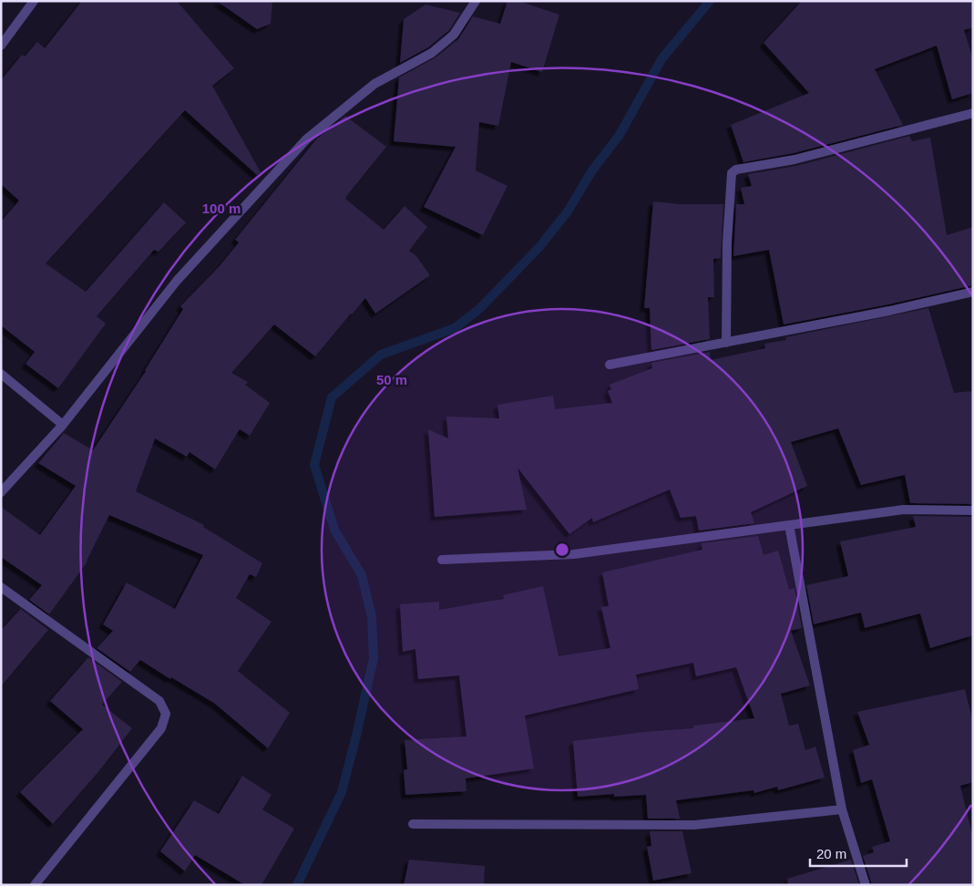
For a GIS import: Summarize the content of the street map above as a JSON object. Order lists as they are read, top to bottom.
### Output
{
  "scale_bar": "20 m",
  "rings": ["100 m", "50 m"]
}
